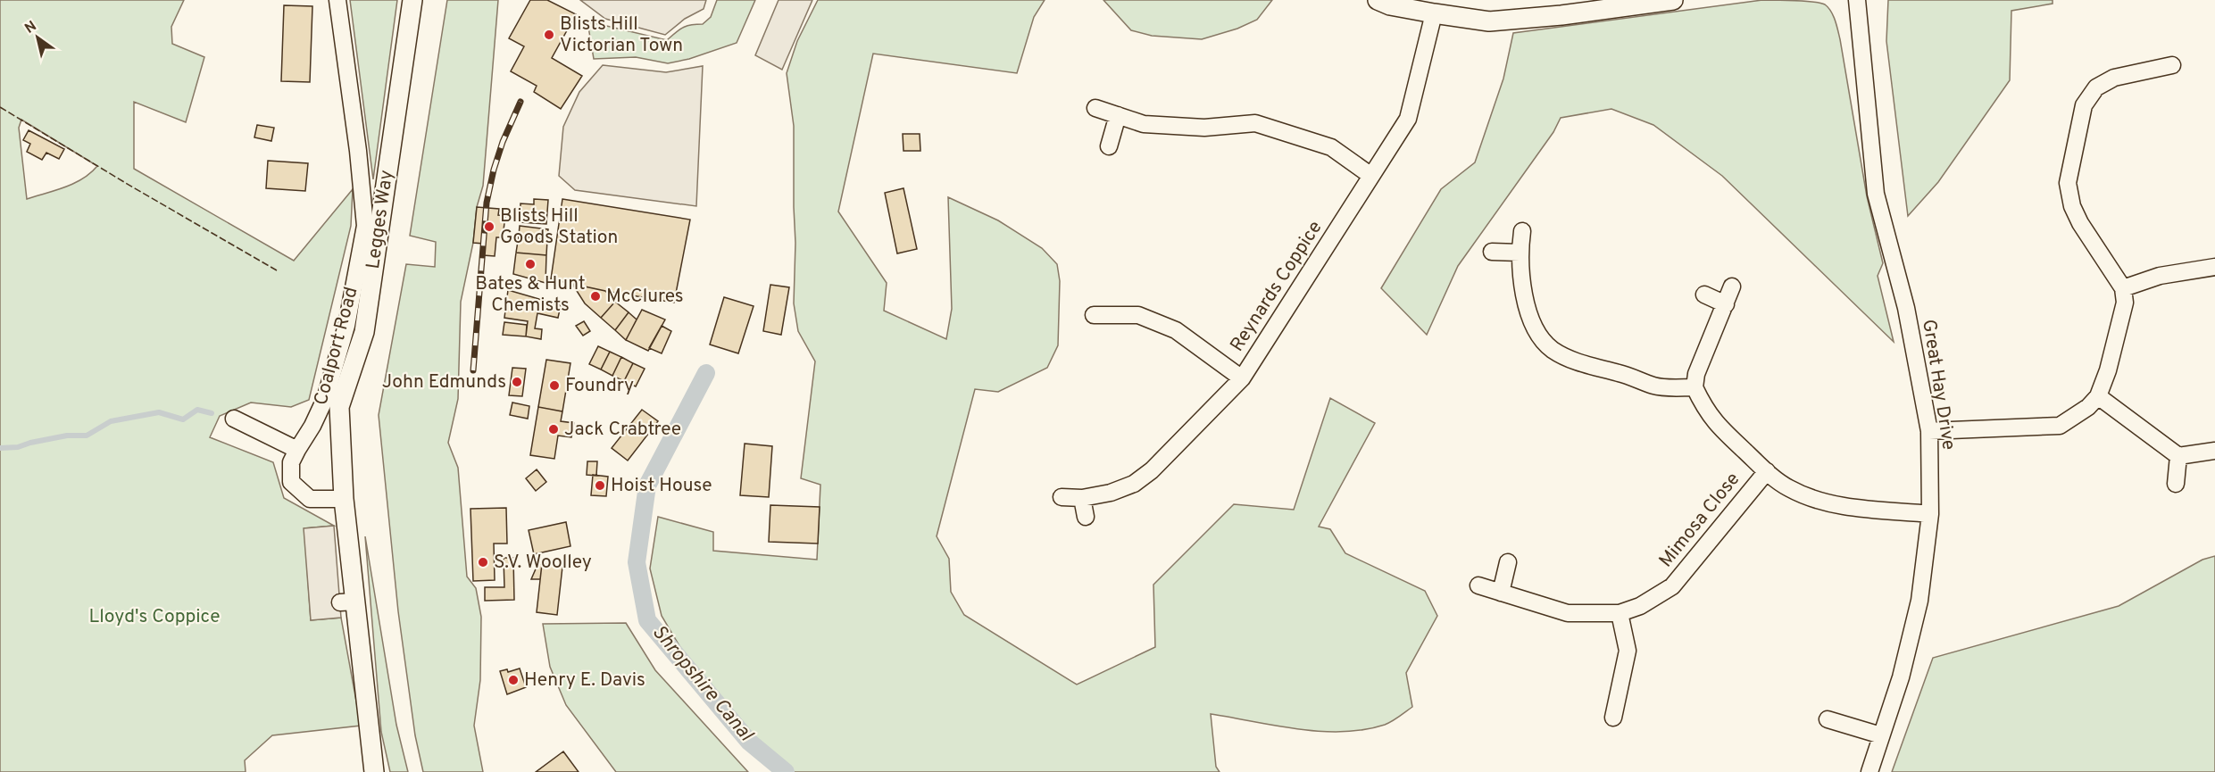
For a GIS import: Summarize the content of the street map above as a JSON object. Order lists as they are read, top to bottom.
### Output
{
  "streets": {
    "street": [
      "Legges Way",
      "Reynards Coppice",
      "Coalport Road",
      "Great Hay Drive",
      "Mimosa Close"
    ]
  },
  "crossings": [
    ["Legges Way", "Coalport Road"]
  ],
  "water": ["Shropshire Canal"],
  "parks": ["Lloyd's Coppice"],
  "places": [
    "Blists Hill Victorian Town",
    "Blists Hill Goods Station",
    "Bates & Hunt Chemists",
    "McClures",
    "John Edmunds",
    "Foundry",
    "Jack Crabtree",
    "Hoist House",
    "S.V. Woolley",
    "Henry E. Davis"
  ],
  "north": "top left"
}
